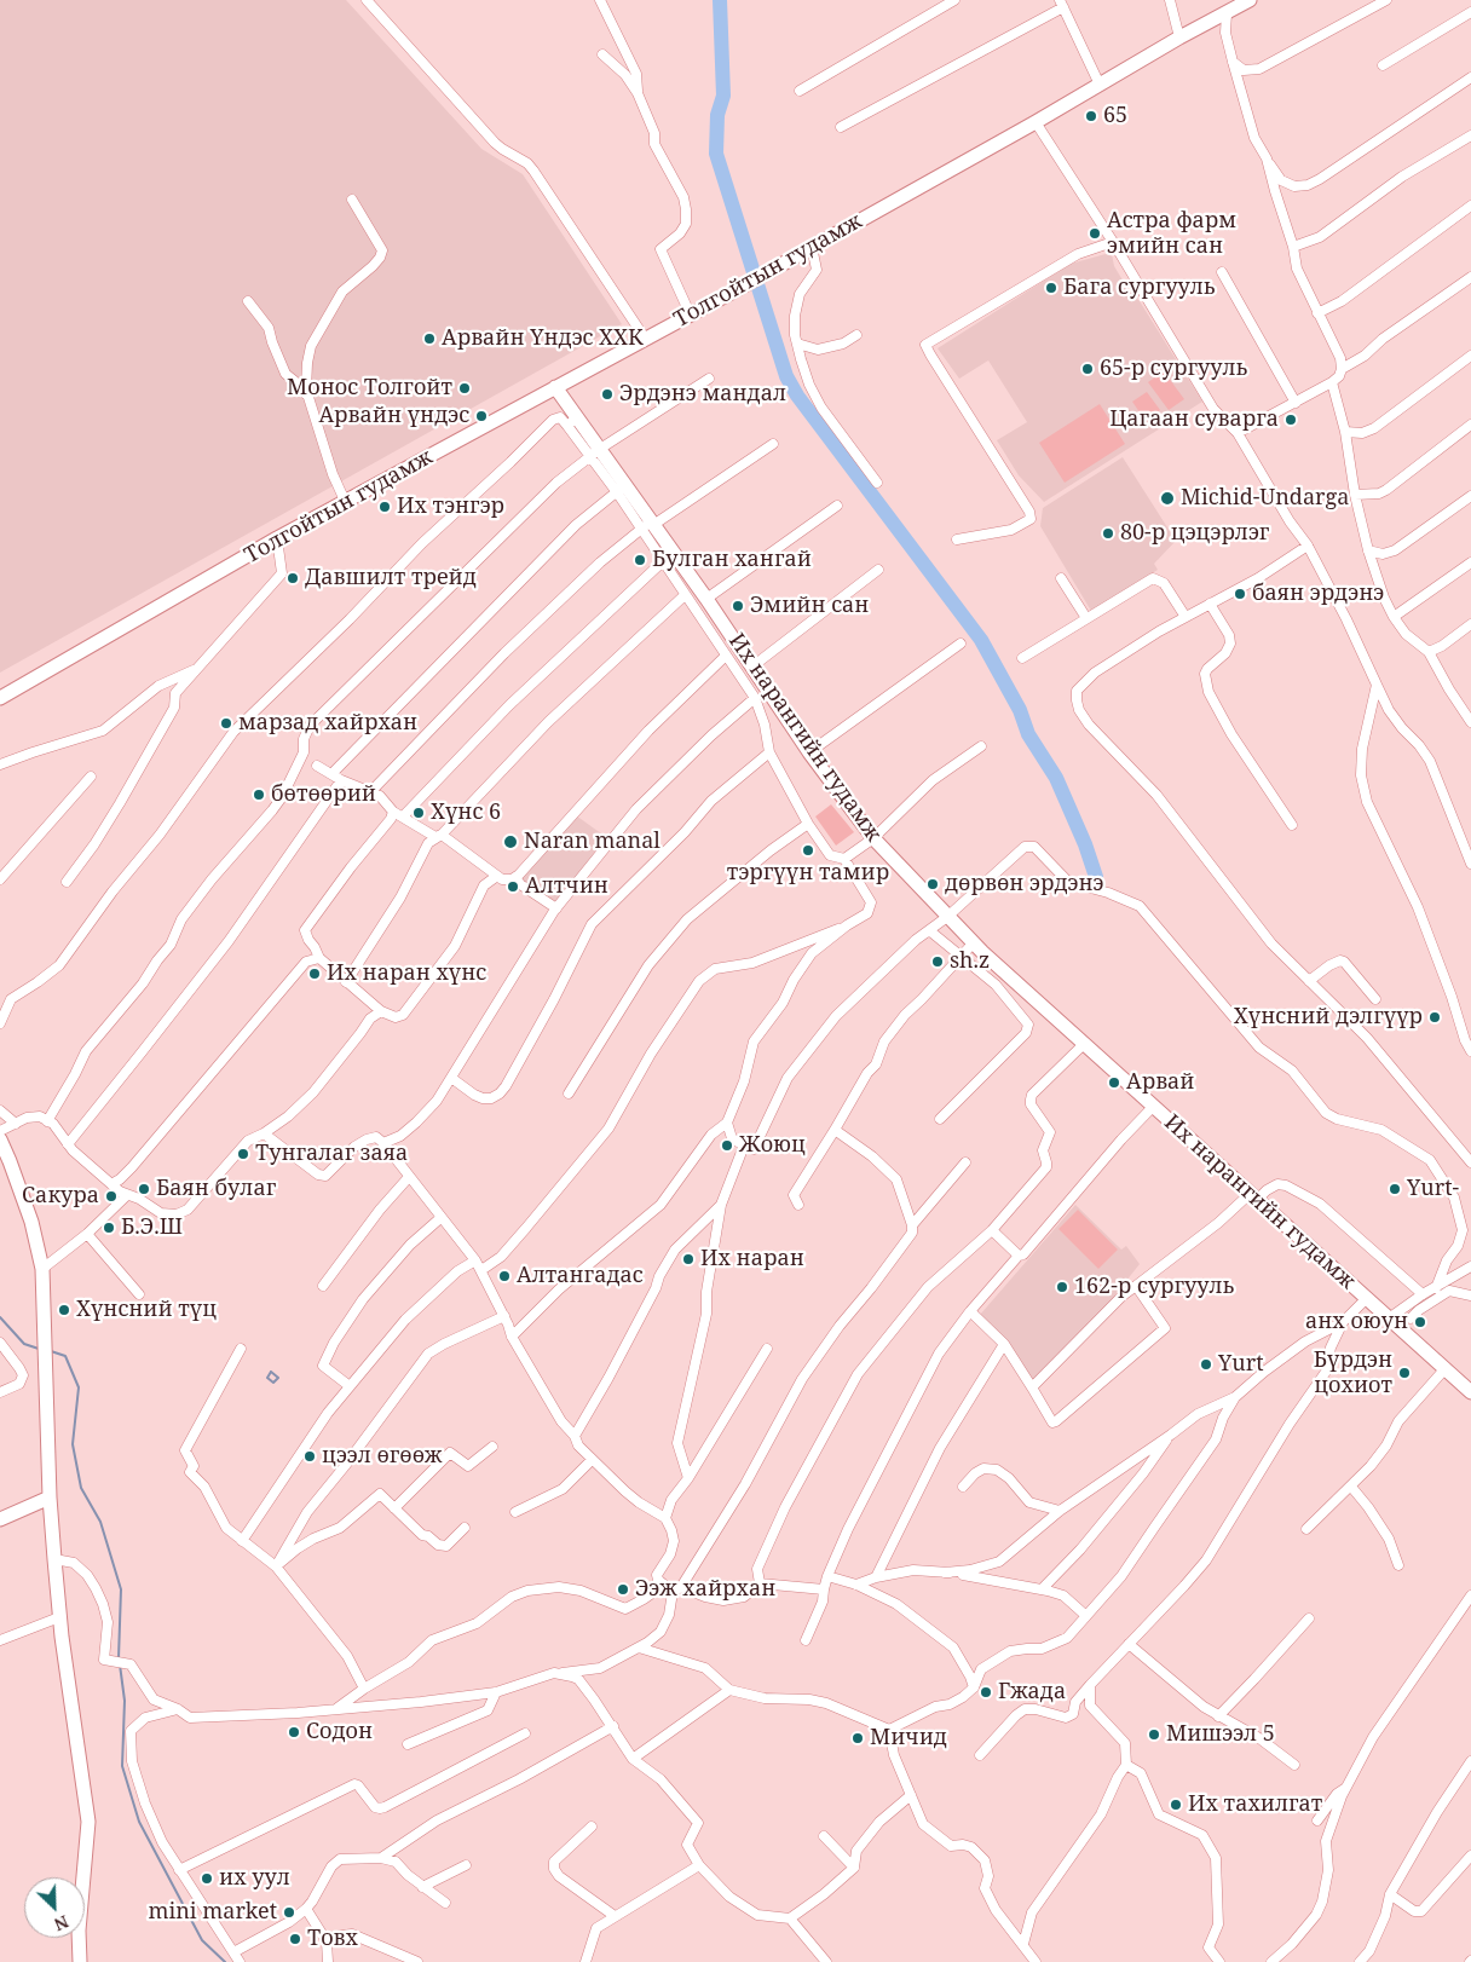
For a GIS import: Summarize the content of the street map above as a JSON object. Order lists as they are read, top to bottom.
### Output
{
  "streets": {
    "main road": ["Толгойтын гудамж", "Их нарангийн гудамж"]
  },
  "crossings": [
    ["Толгойтын гудамж", "Их нарангийн гудамж"]
  ],
  "places": [
    "65",
    "Астра фарм эмийн сан",
    "Бага сургууль",
    "Арвайн Үндэс ХХК",
    "65-р сургууль",
    "Монос Толгойт",
    "Эрдэнэ мандал",
    "Арвайн үндэс",
    "Цагаан суварга",
    "Michid-Undarga",
    "Их тэнгэр",
    "80-р цэцэрлэг",
    "Булган хангай",
    "Давшилт трейд",
    "баян эрдэнэ",
    "Эмийн сан",
    "марзад хайрхан",
    "бөтөөрий",
    "Хүнс 6",
    "Naran manal",
    "тэргүүн тамир",
    "дөрвөн эрдэнэ",
    "Алтчин",
    "sh.z",
    "Их наран хүнс",
    "Хүнсний дэлгүүр",
    "Арвай",
    "Жоюц",
    "Тунгалаг заяа",
    "Баян булаг",
    "Yurt-",
    "Сакура",
    "Б.Э.Ш",
    "Их наран",
    "Алтангадас",
    "162-р сургууль",
    "Хүнсний түц",
    "анх оюун",
    "Yurt",
    "Бүрдэн цохиот",
    "цээл өгөөж",
    "Ээж хайрхан",
    "Гжада",
    "Содон",
    "Мишээл 5",
    "Мичид",
    "Их тахилгат",
    "их уул",
    "mini market",
    "Товх"
  ],
  "north": "bottom right"
}
